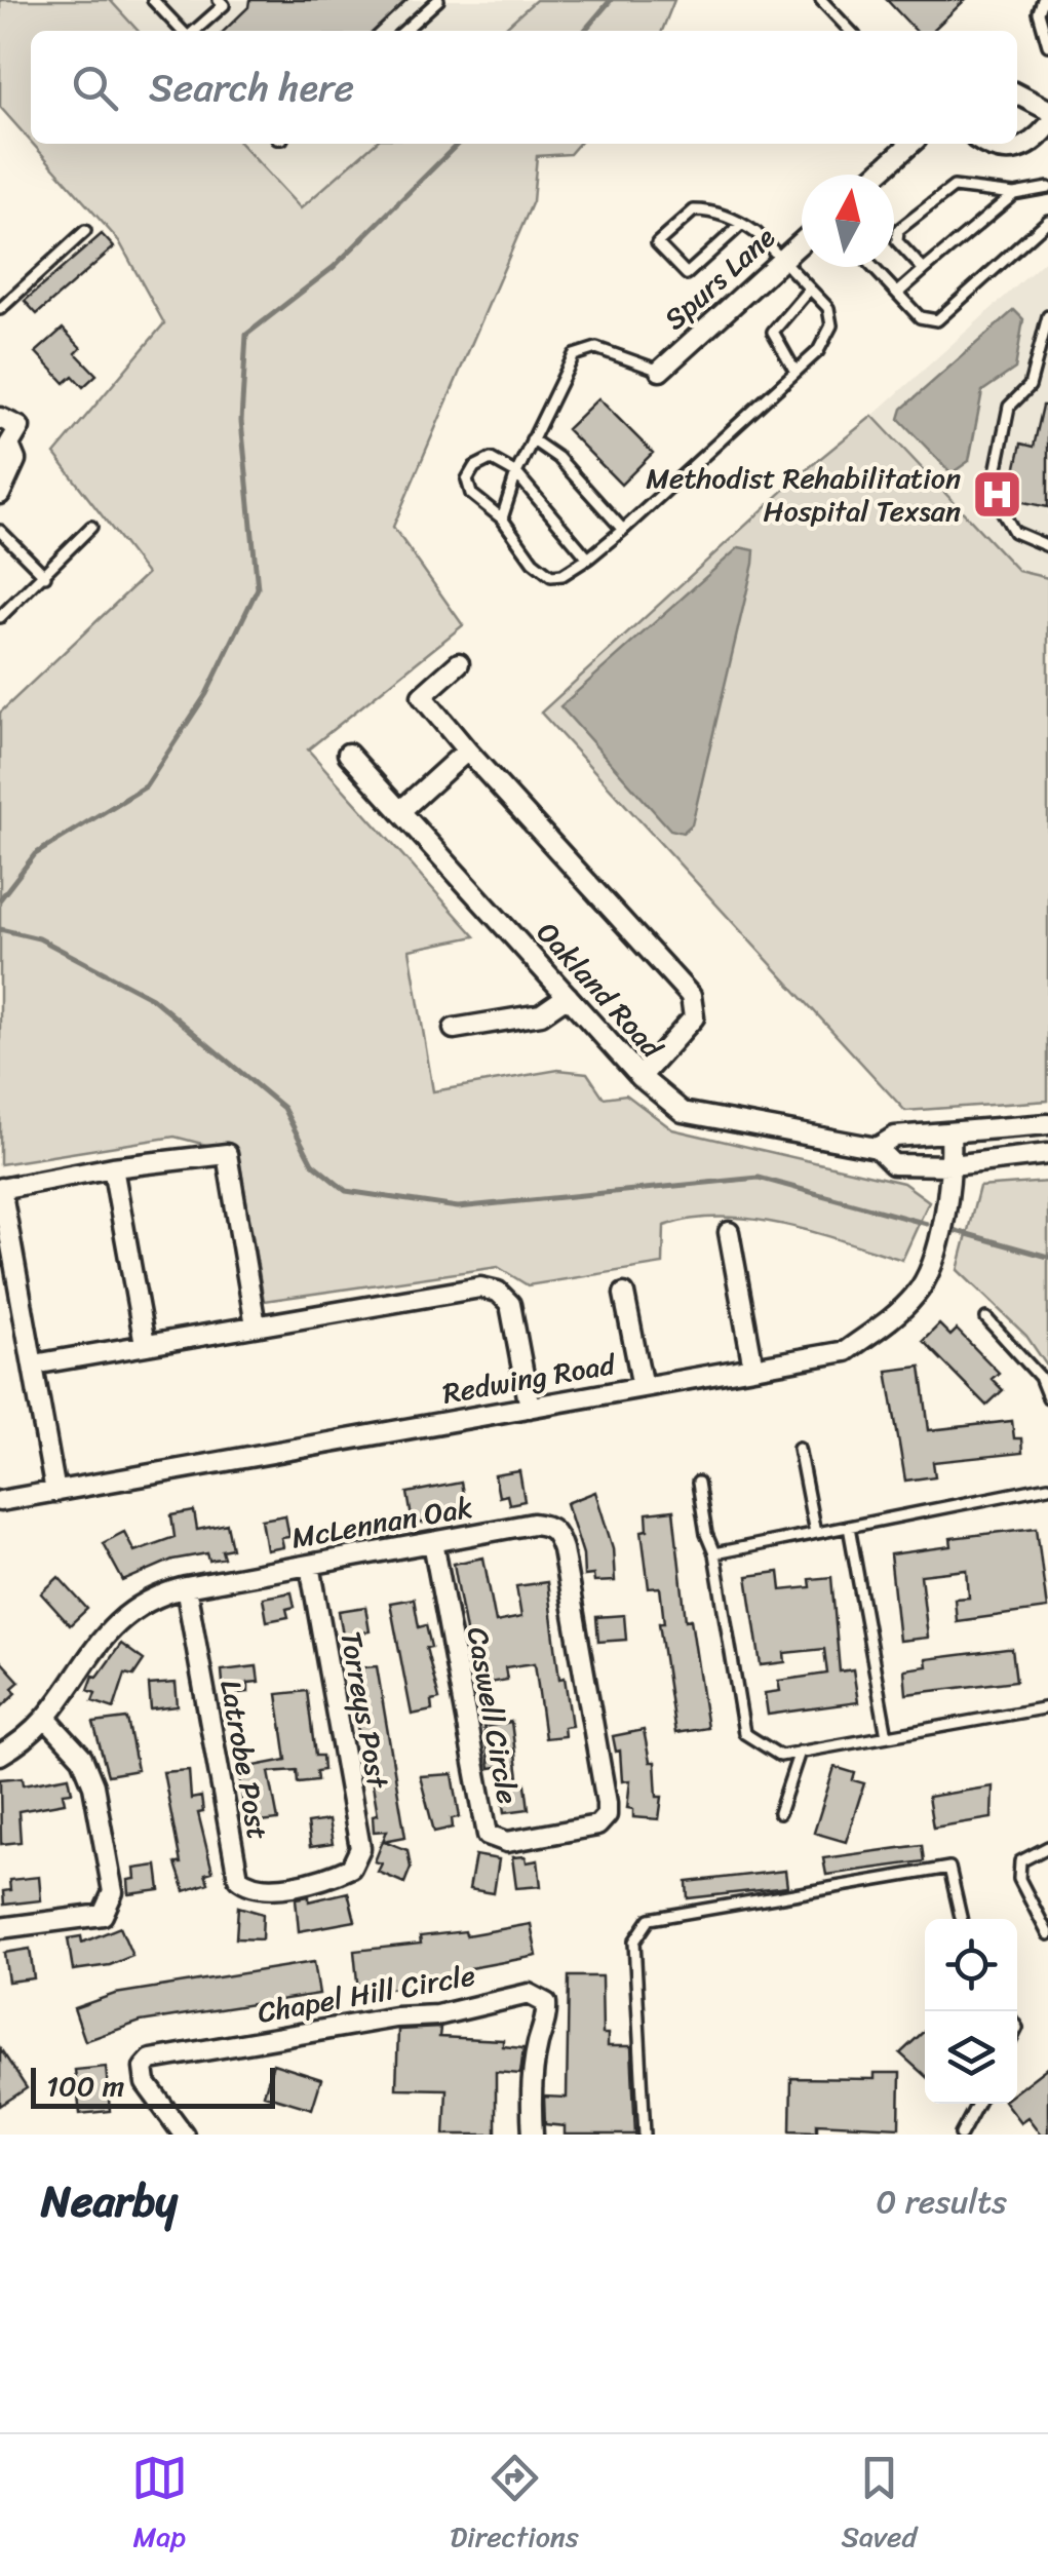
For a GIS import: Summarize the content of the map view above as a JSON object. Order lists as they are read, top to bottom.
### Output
{
  "streets": {
    "street": [
      "Spurs Lane",
      "Oakland Road",
      "Redwing Road",
      "McLennan Oak",
      "Torreys Post",
      "Caswell Circle",
      "Latrobe Post",
      "Chapel Hill Circle"
    ]
  },
  "crossings": [
    ["Oakland Road", "Redwing Road"],
    ["McLennan Oak", "Torreys Post"],
    ["McLennan Oak", "Caswell Circle"],
    ["McLennan Oak", "Latrobe Post"],
    ["Torreys Post", "Latrobe Post"]
  ],
  "places": {
    "hospital": ["Methodist Rehabilitation Hospital Texsan"]
  },
  "scale_bar": "100 m",
  "north": "top",
  "page": {
    "search": "Search here",
    "scale": "100 m",
    "heading": ["Nearby", "0 results"],
    "nav": ["Map", "Directions", "Saved"]
  }
}
